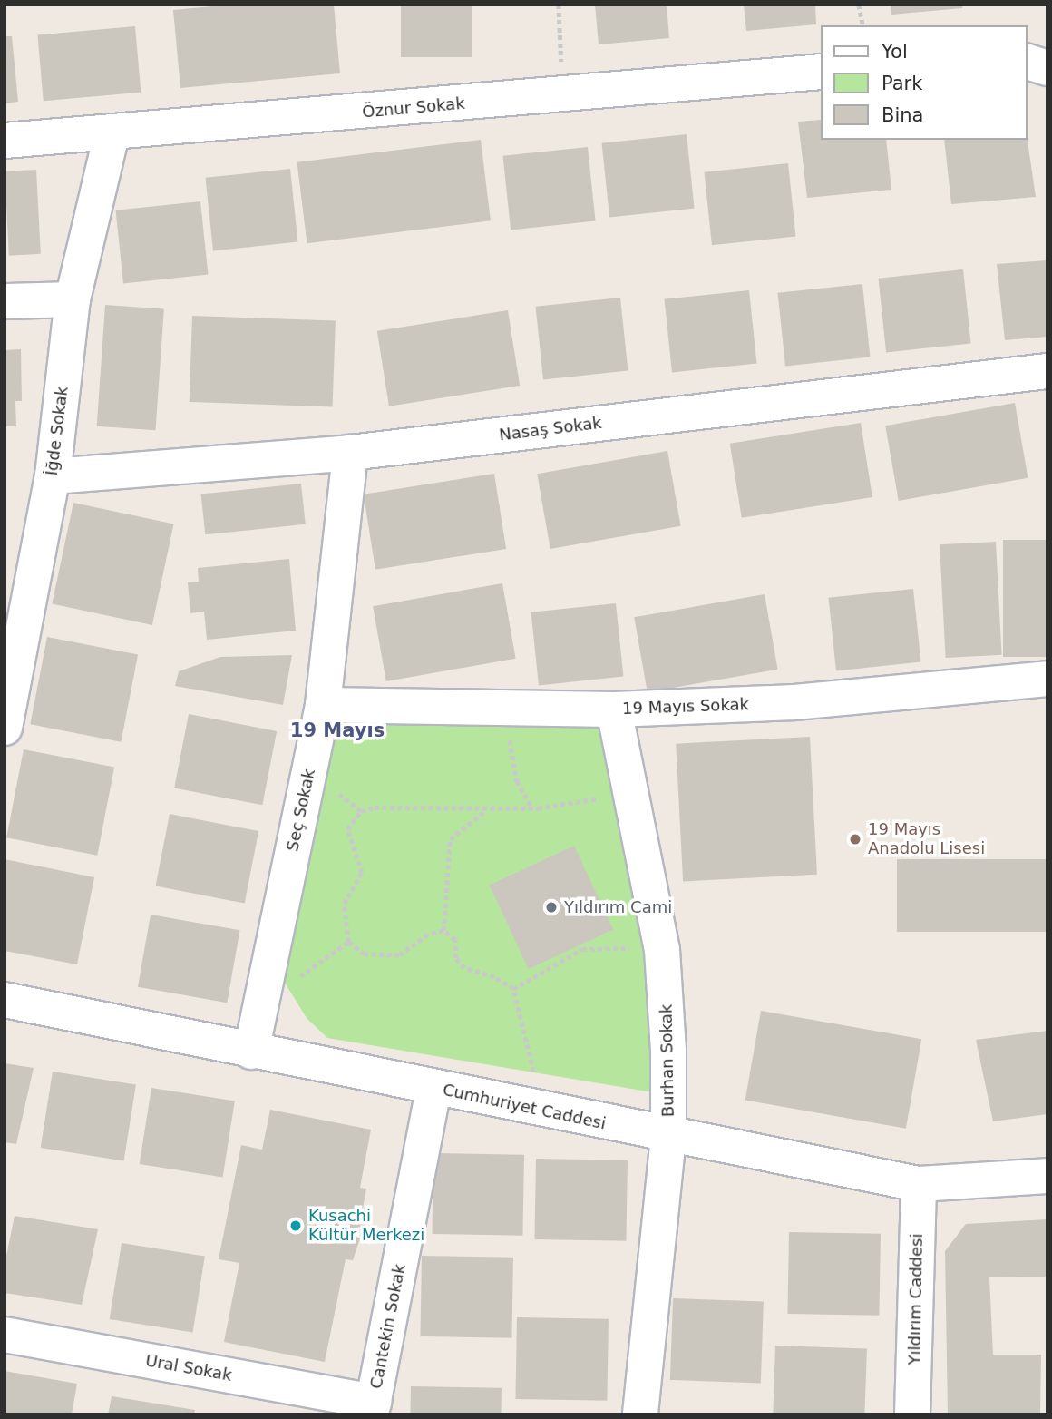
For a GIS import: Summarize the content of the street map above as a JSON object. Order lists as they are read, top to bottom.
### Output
{
  "streets": {
    "street": [
      "Öznur Sokak",
      "Nasaş Sokak",
      "İğde Sokak",
      "19 Mayıs Sokak",
      "Seç Sokak",
      "Burhan Sokak",
      "Cumhuriyet Caddesi",
      "Yıldırım Caddesi",
      "Cantekin Sokak",
      "Ural Sokak"
    ]
  },
  "crossings": [
    ["Öznur Sokak", "İğde Sokak"],
    ["Nasaş Sokak", "İğde Sokak"],
    ["Nasaş Sokak", "Seç Sokak"],
    ["19 Mayıs Sokak", "Seç Sokak"],
    ["19 Mayıs Sokak", "Burhan Sokak"],
    ["Seç Sokak", "Cumhuriyet Caddesi"],
    ["Burhan Sokak", "Cumhuriyet Caddesi"],
    ["Cumhuriyet Caddesi", "Yıldırım Caddesi"],
    ["Cumhuriyet Caddesi", "Cantekin Sokak"],
    ["Cantekin Sokak", "Ural Sokak"]
  ],
  "districts": ["19 Mayıs"],
  "places": ["19 Mayıs Anadolu Lisesi", "Yıldırım Cami", "Kusachi Kültür Merkezi"],
  "legend": ["Yol", "Park", "Bina"]
}
